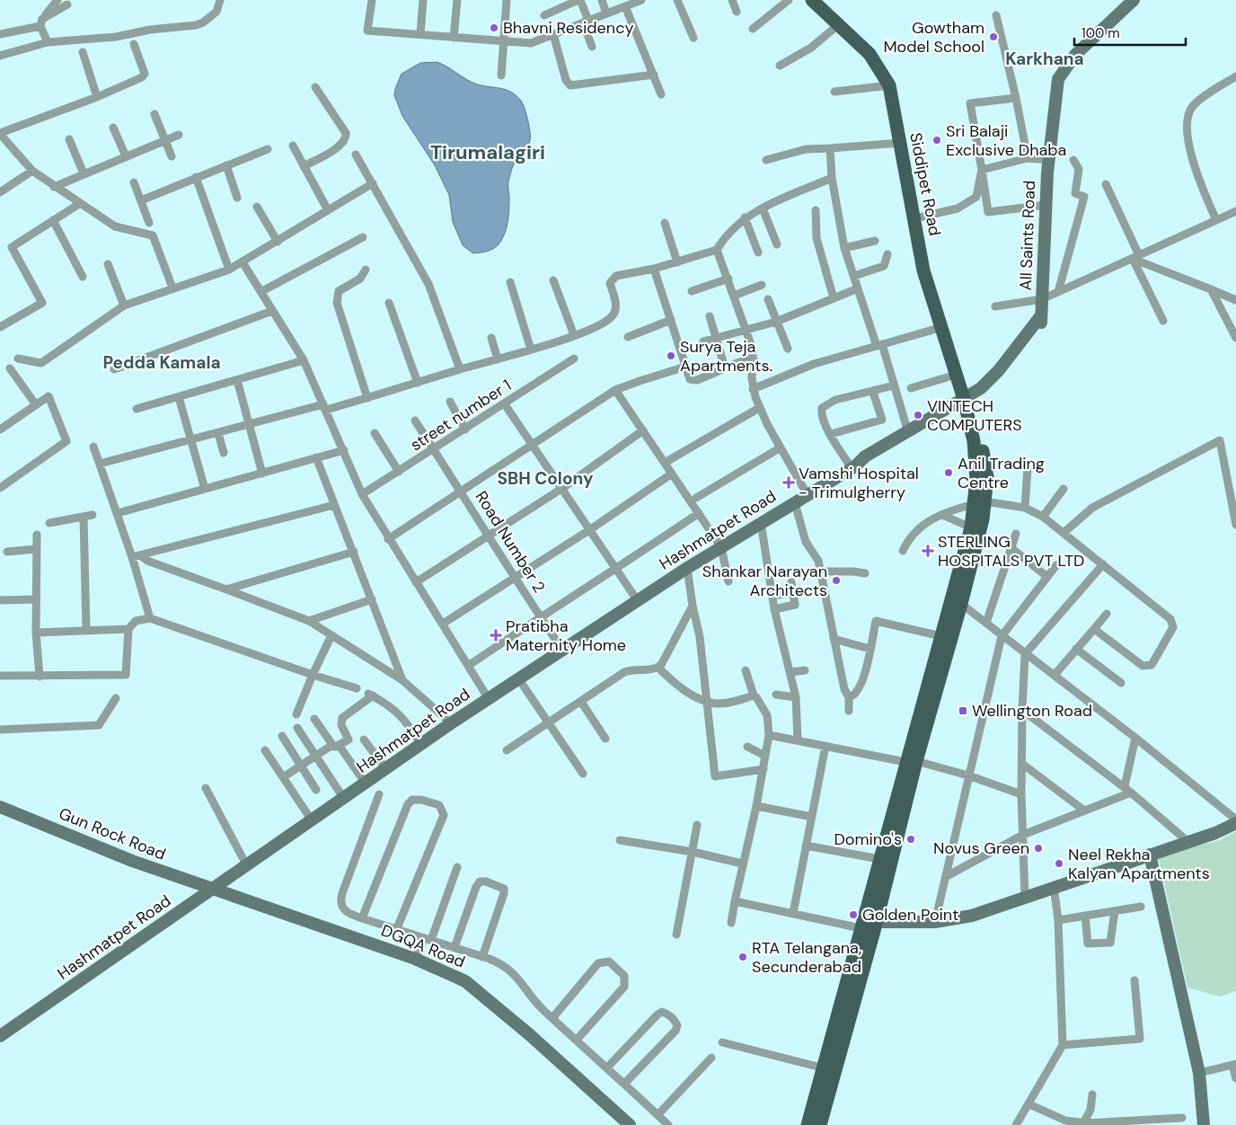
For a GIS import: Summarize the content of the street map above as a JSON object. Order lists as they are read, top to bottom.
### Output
{
  "streets": {
    "main road": [
      "Siddipet Road",
      "All Saints Road",
      "Hashmatpet Road",
      "Gun Rock Road",
      "DGQA Road"
    ],
    "street": ["street number 1", "Road Number 2"]
  },
  "crossings": [
    ["Siddipet Road", "All Saints Road"],
    ["Siddipet Road", "Hashmatpet Road"],
    ["All Saints Road", "Hashmatpet Road"],
    ["street number 1", "Road Number 2"],
    ["Hashmatpet Road", "Road Number 2"],
    ["Hashmatpet Road", "Gun Rock Road"],
    ["Hashmatpet Road", "DGQA Road"],
    ["Gun Rock Road", "DGQA Road"]
  ],
  "districts": [
    "Karkhana",
    "Tirumalagiri",
    "Pedda Kamala",
    "SBH Colony"
  ],
  "places": {
    "other": [
      "Bhavni Residency",
      "Gowtham Model School",
      "Sri Balaji Exclusive Dhaba",
      "Surya Teja Apartments.",
      "VINTECH COMPUTERS",
      "Anil Trading Centre",
      "Shankar Narayan Architects",
      "Domino's",
      "Novus Green",
      "Neel Rekha Kalyan Apartments",
      "Golden Point",
      "RTA Telangana, Secunderabad"
    ],
    "health": ["Vamshi Hospital - Trimulgherry", "STERLING HOSPITALS PVT LTD", "Pratibha Maternity Home"],
    "transit": ["Wellington Road"]
  },
  "scale_bar": "100 m"
}
